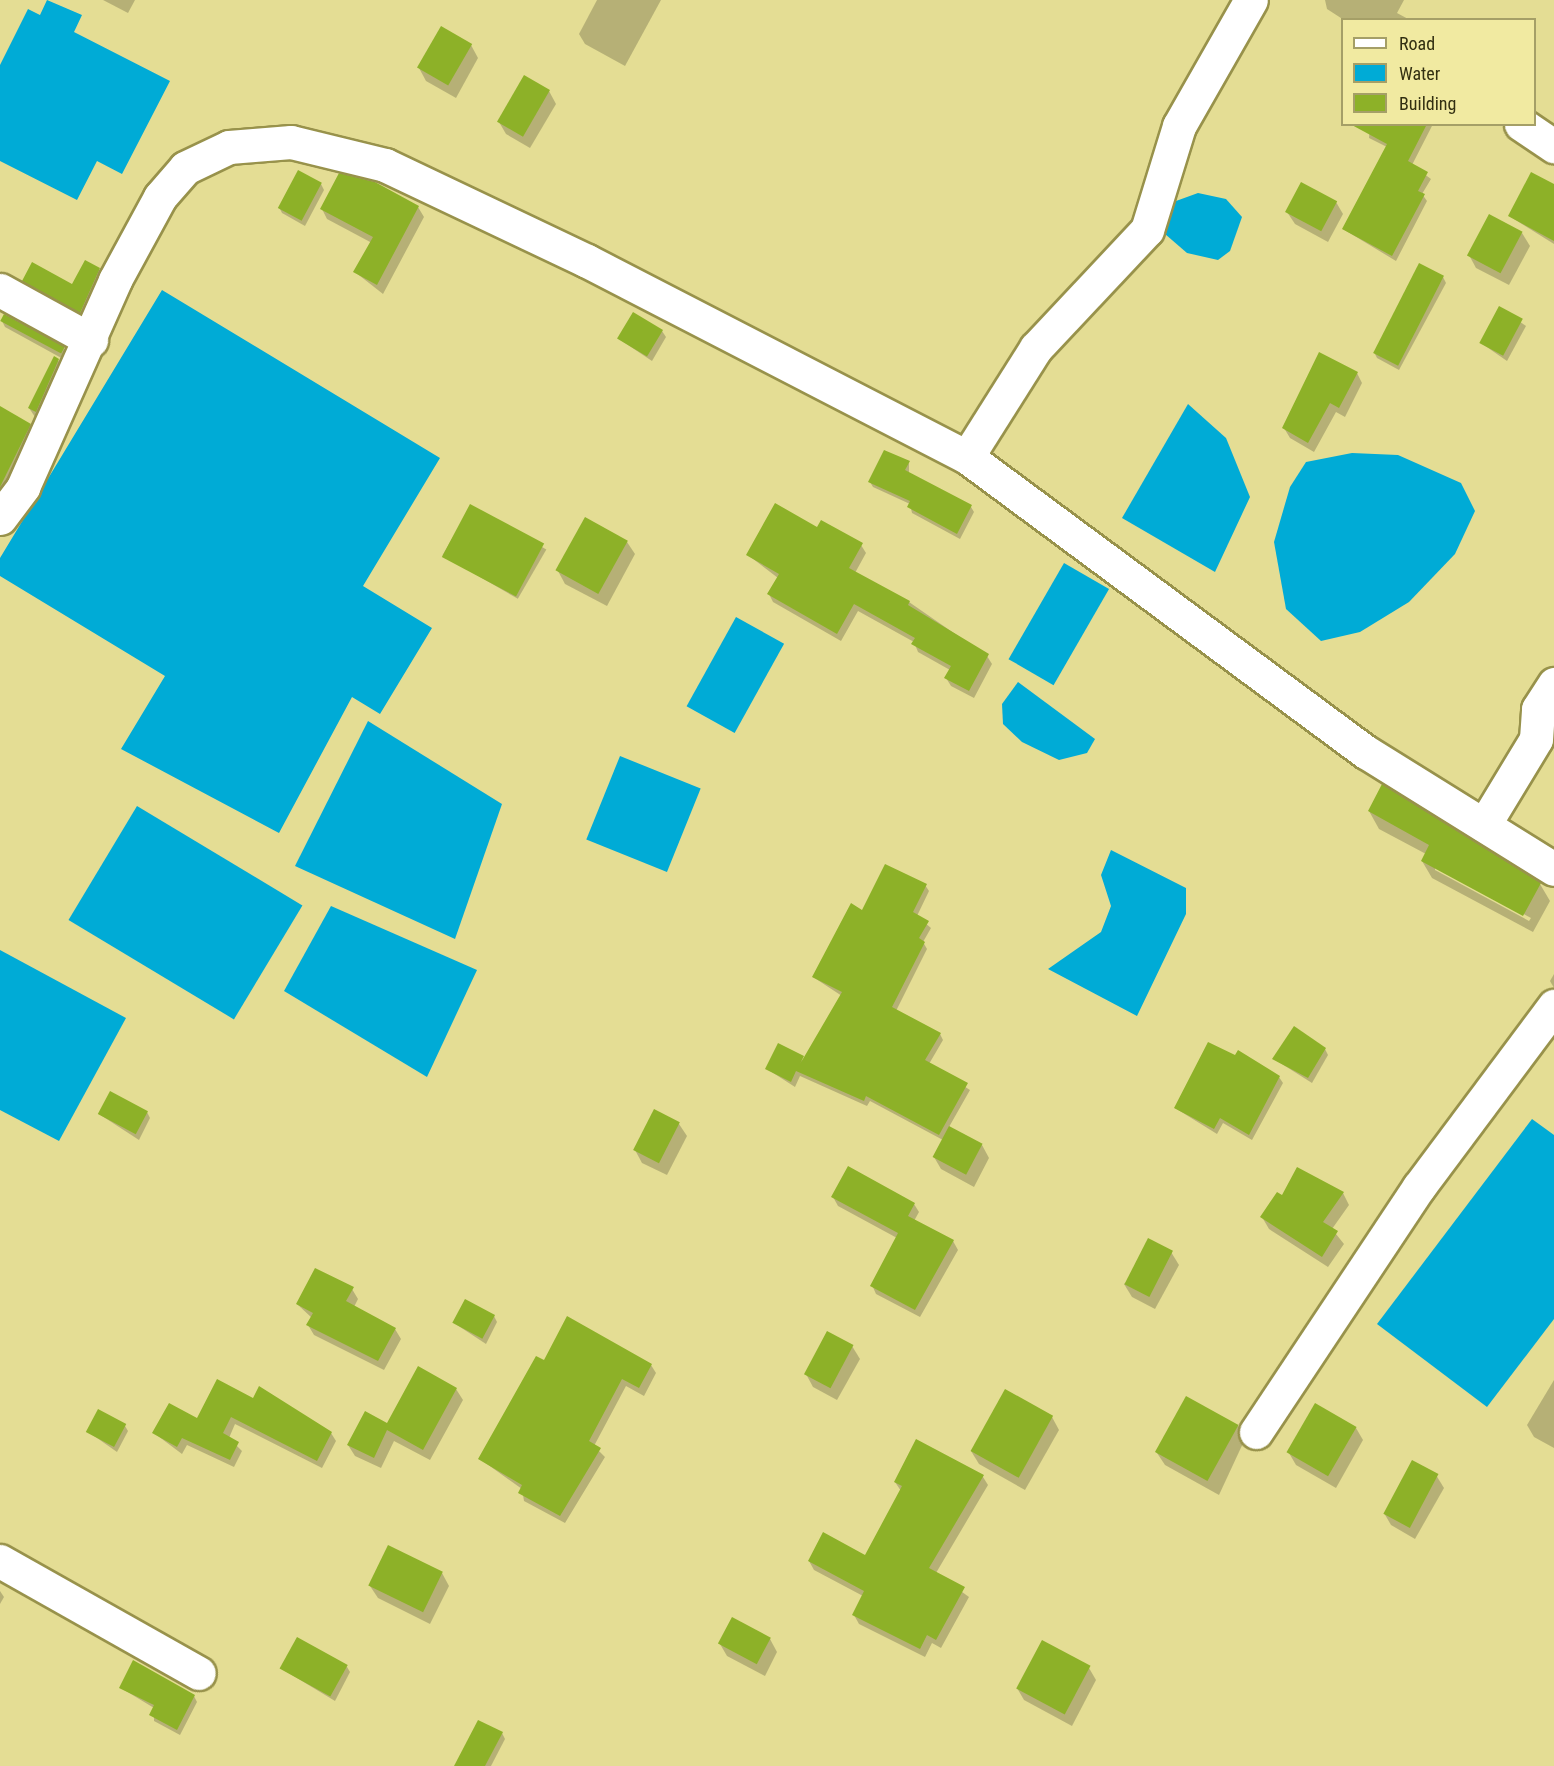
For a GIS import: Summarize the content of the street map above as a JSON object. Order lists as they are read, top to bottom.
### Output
{
  "legend": ["Road", "Water", "Building"]
}
